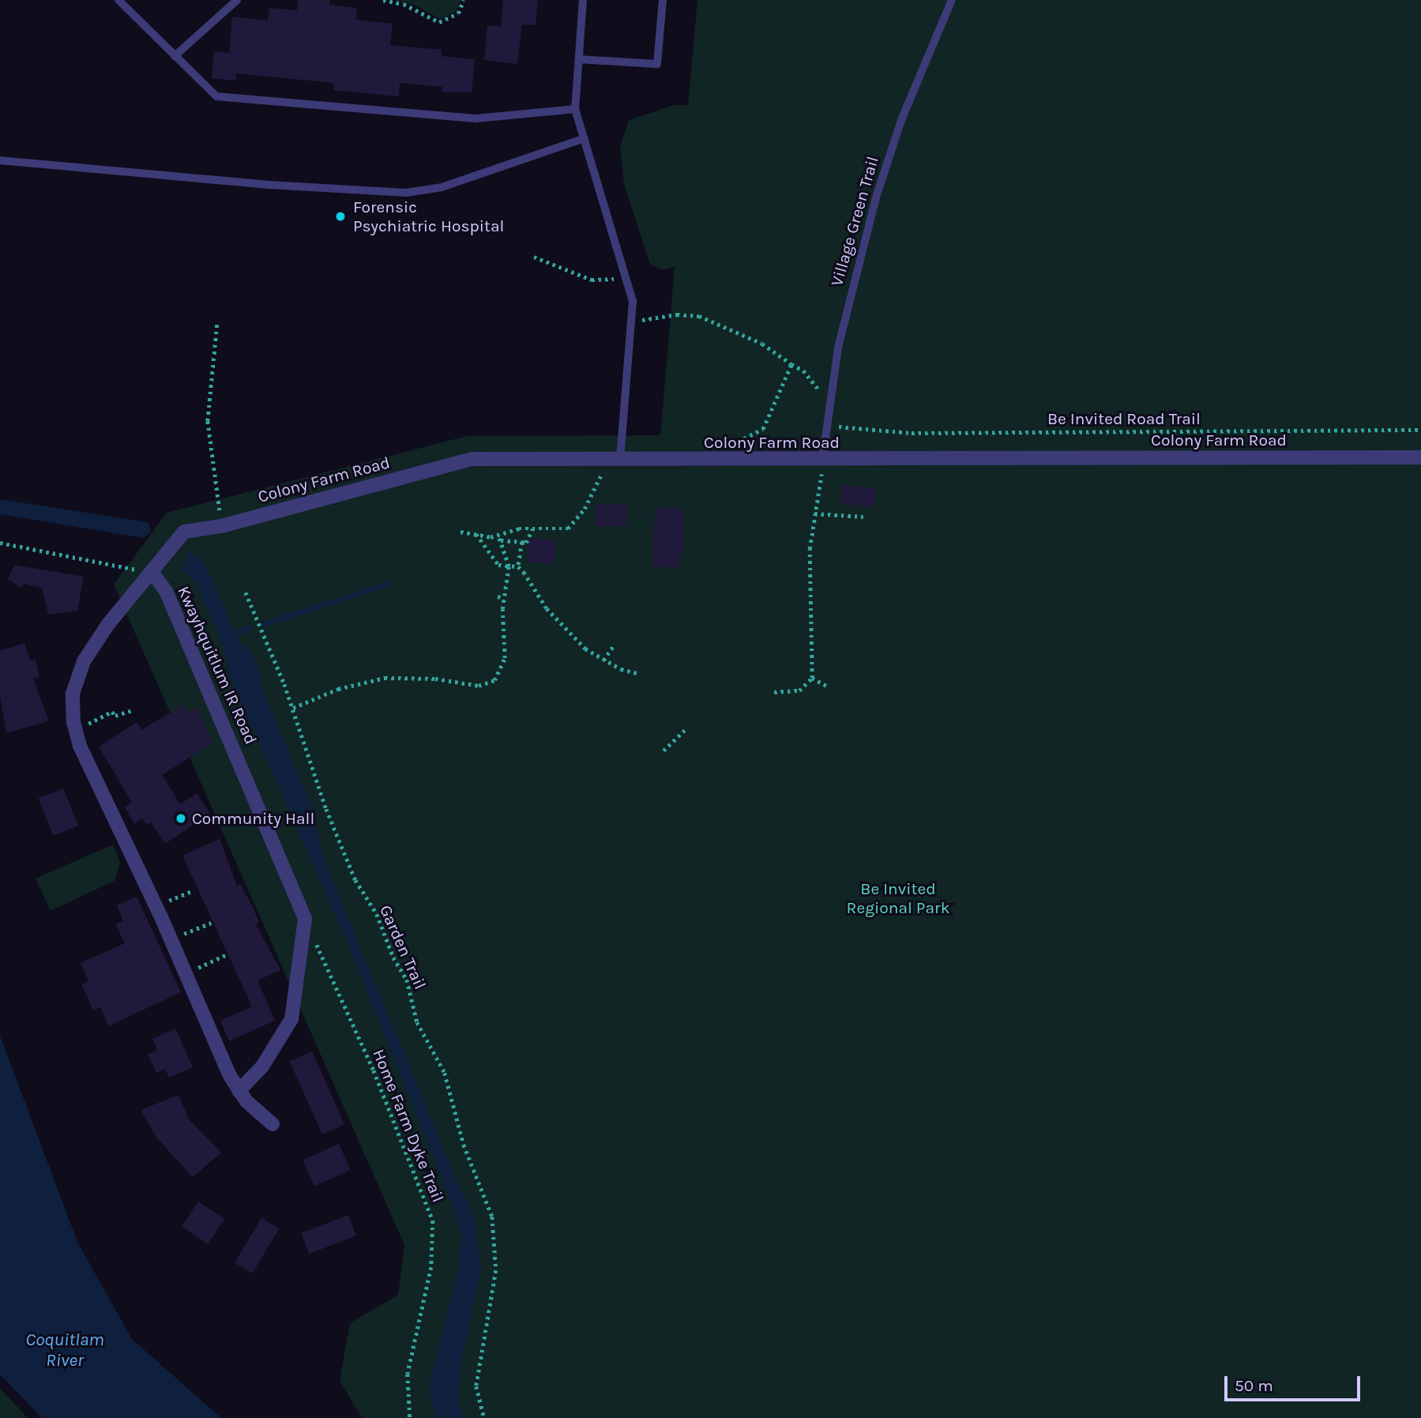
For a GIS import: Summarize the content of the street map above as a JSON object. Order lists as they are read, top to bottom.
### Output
{
  "streets": {
    "street": ["Colony Farm Road", "Kwayhquitlum IR Road"],
    "lane": ["Village Green Trail"],
    "path": ["Be Invited Road Trail", "Garden Trail", "Home Farm Dyke Trail"]
  },
  "crossings": [
    ["Village Green Trail", "Be Invited Road Trail"],
    ["Village Green Trail", "Colony Farm Road"],
    ["Colony Farm Road", "Kwayhquitlum IR Road"],
    ["Kwayhquitlum IR Road", "Home Farm Dyke Trail"]
  ],
  "water": ["Coquitlam River"],
  "parks": ["Be Invited Regional Park"],
  "places": ["Forensic Psychiatric Hospital", "Community Hall"],
  "scale_bar": "50 m"
}
